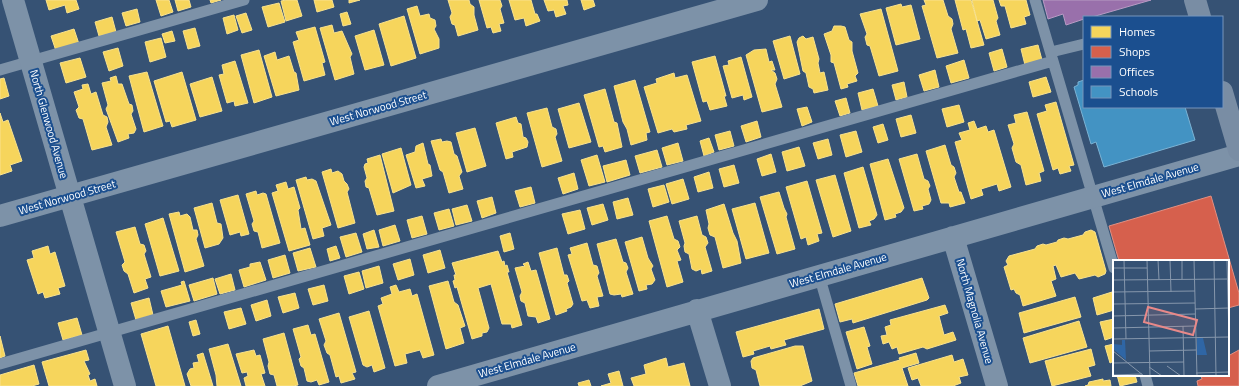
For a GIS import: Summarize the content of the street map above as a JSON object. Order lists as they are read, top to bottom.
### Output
{
  "streets": {
    "street": [
      "West Norwood Street",
      "North Glenwood Avenue",
      "West Elmdale Avenue",
      "North Magnolia Avenue"
    ]
  },
  "crossings": [
    ["West Norwood Street", "North Glenwood Avenue"],
    ["West Elmdale Avenue", "North Magnolia Avenue"]
  ],
  "legend": [
    "Homes",
    "Shops",
    "Offices",
    "Schools"
  ]
}
